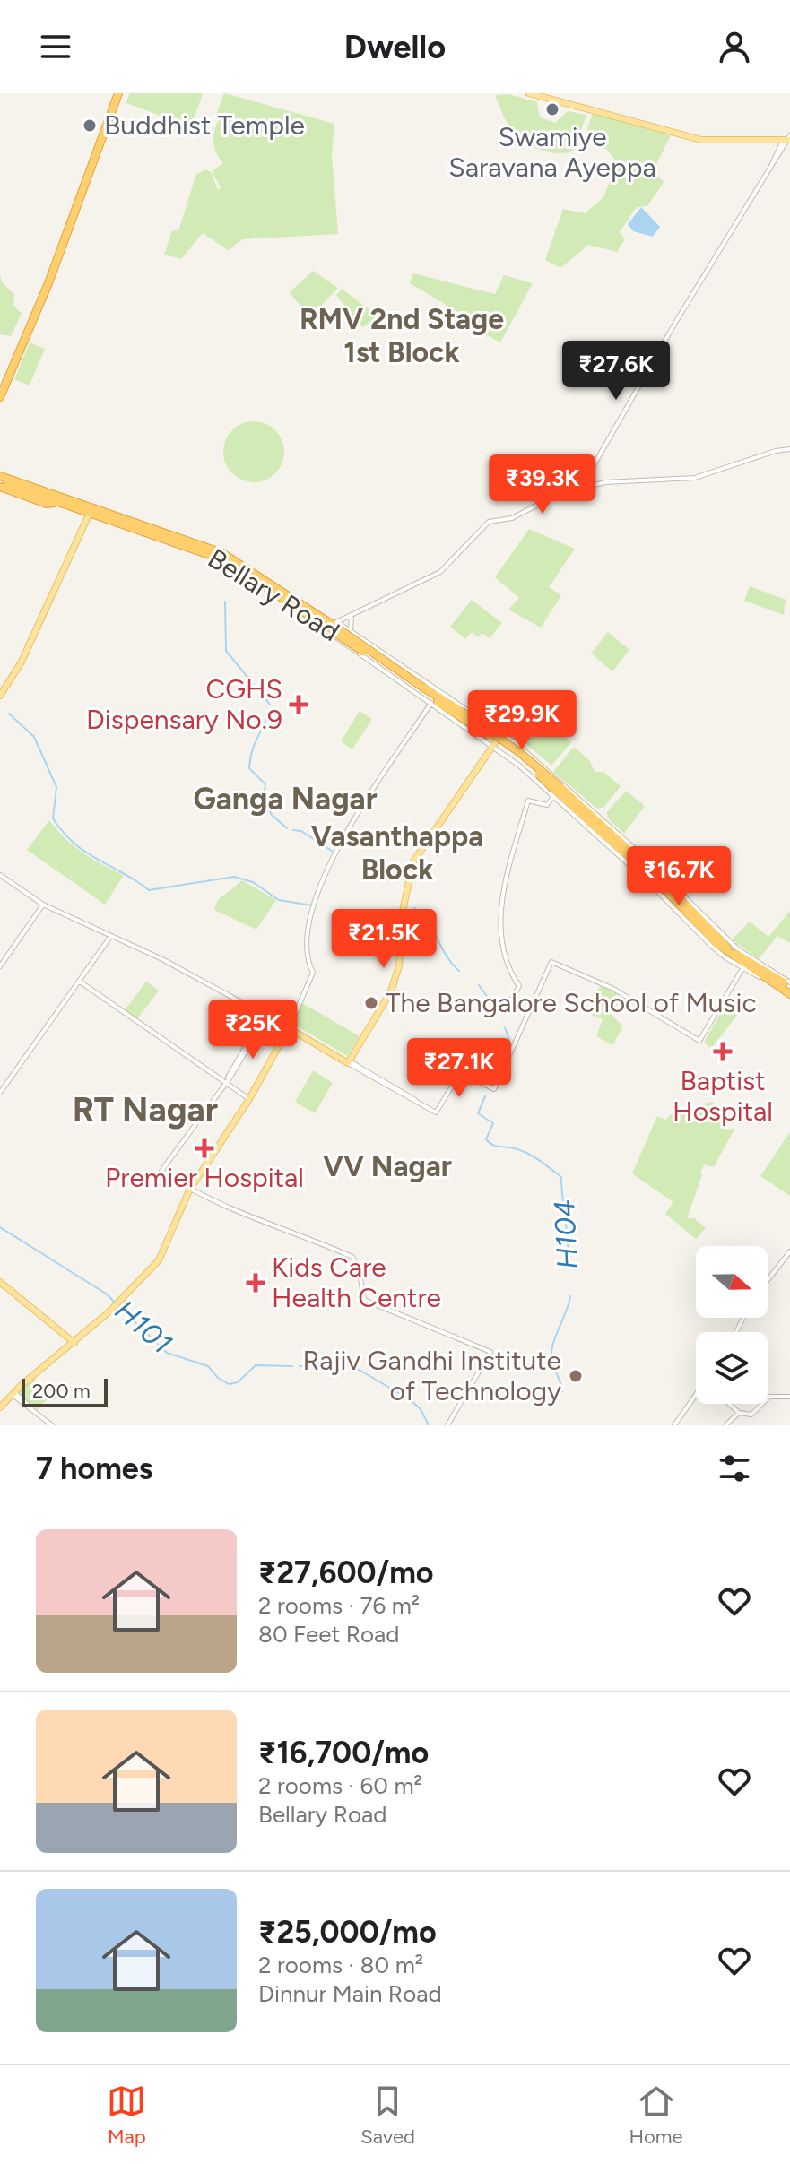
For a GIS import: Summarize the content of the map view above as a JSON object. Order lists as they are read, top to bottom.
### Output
{
  "streets": {
    "highway": ["Bellary Road"]
  },
  "districts": [
    "RMV 2nd Stage 1st Block",
    "Ganga Nagar",
    "Vasanthappa Block",
    "RT Nagar",
    "VV Nagar"
  ],
  "water": ["H104", "H101"],
  "places": {
    "other": [
      "Swamiye Saravana Ayeppa",
      "Buddhist Temple",
      "The Bangalore School of Music",
      "Rajiv Gandhi Institute of Technology"
    ],
    "health": [
      "CGHS Dispensary No.9",
      "Baptist Hospital",
      "Premier Hospital",
      "Kids Care Health Centre"
    ]
  },
  "scale_bar": "200 m",
  "north": "right",
  "page": {
    "header": "Dwello",
    "price": [
      "₹27.6K",
      "₹39.3K",
      "₹29.9K",
      "₹16.7K",
      "₹21.5K",
      "₹25K",
      "₹27.1K"
    ],
    "scale": "200 m",
    "heading": "7 homes",
    "list": [
      {
        "name": "₹27,600/mo",
        "note": "2 rooms · 76 m² · 80 Feet Road"
      },
      {
        "name": "₹16,700/mo",
        "note": "2 rooms · 60 m² · Bellary Road"
      },
      {
        "name": "₹25,000/mo",
        "note": "2 rooms · 80 m² · Dinnur Main Road"
      }
    ],
    "tabs": ["Map", "Saved", "Home"]
  }
}
